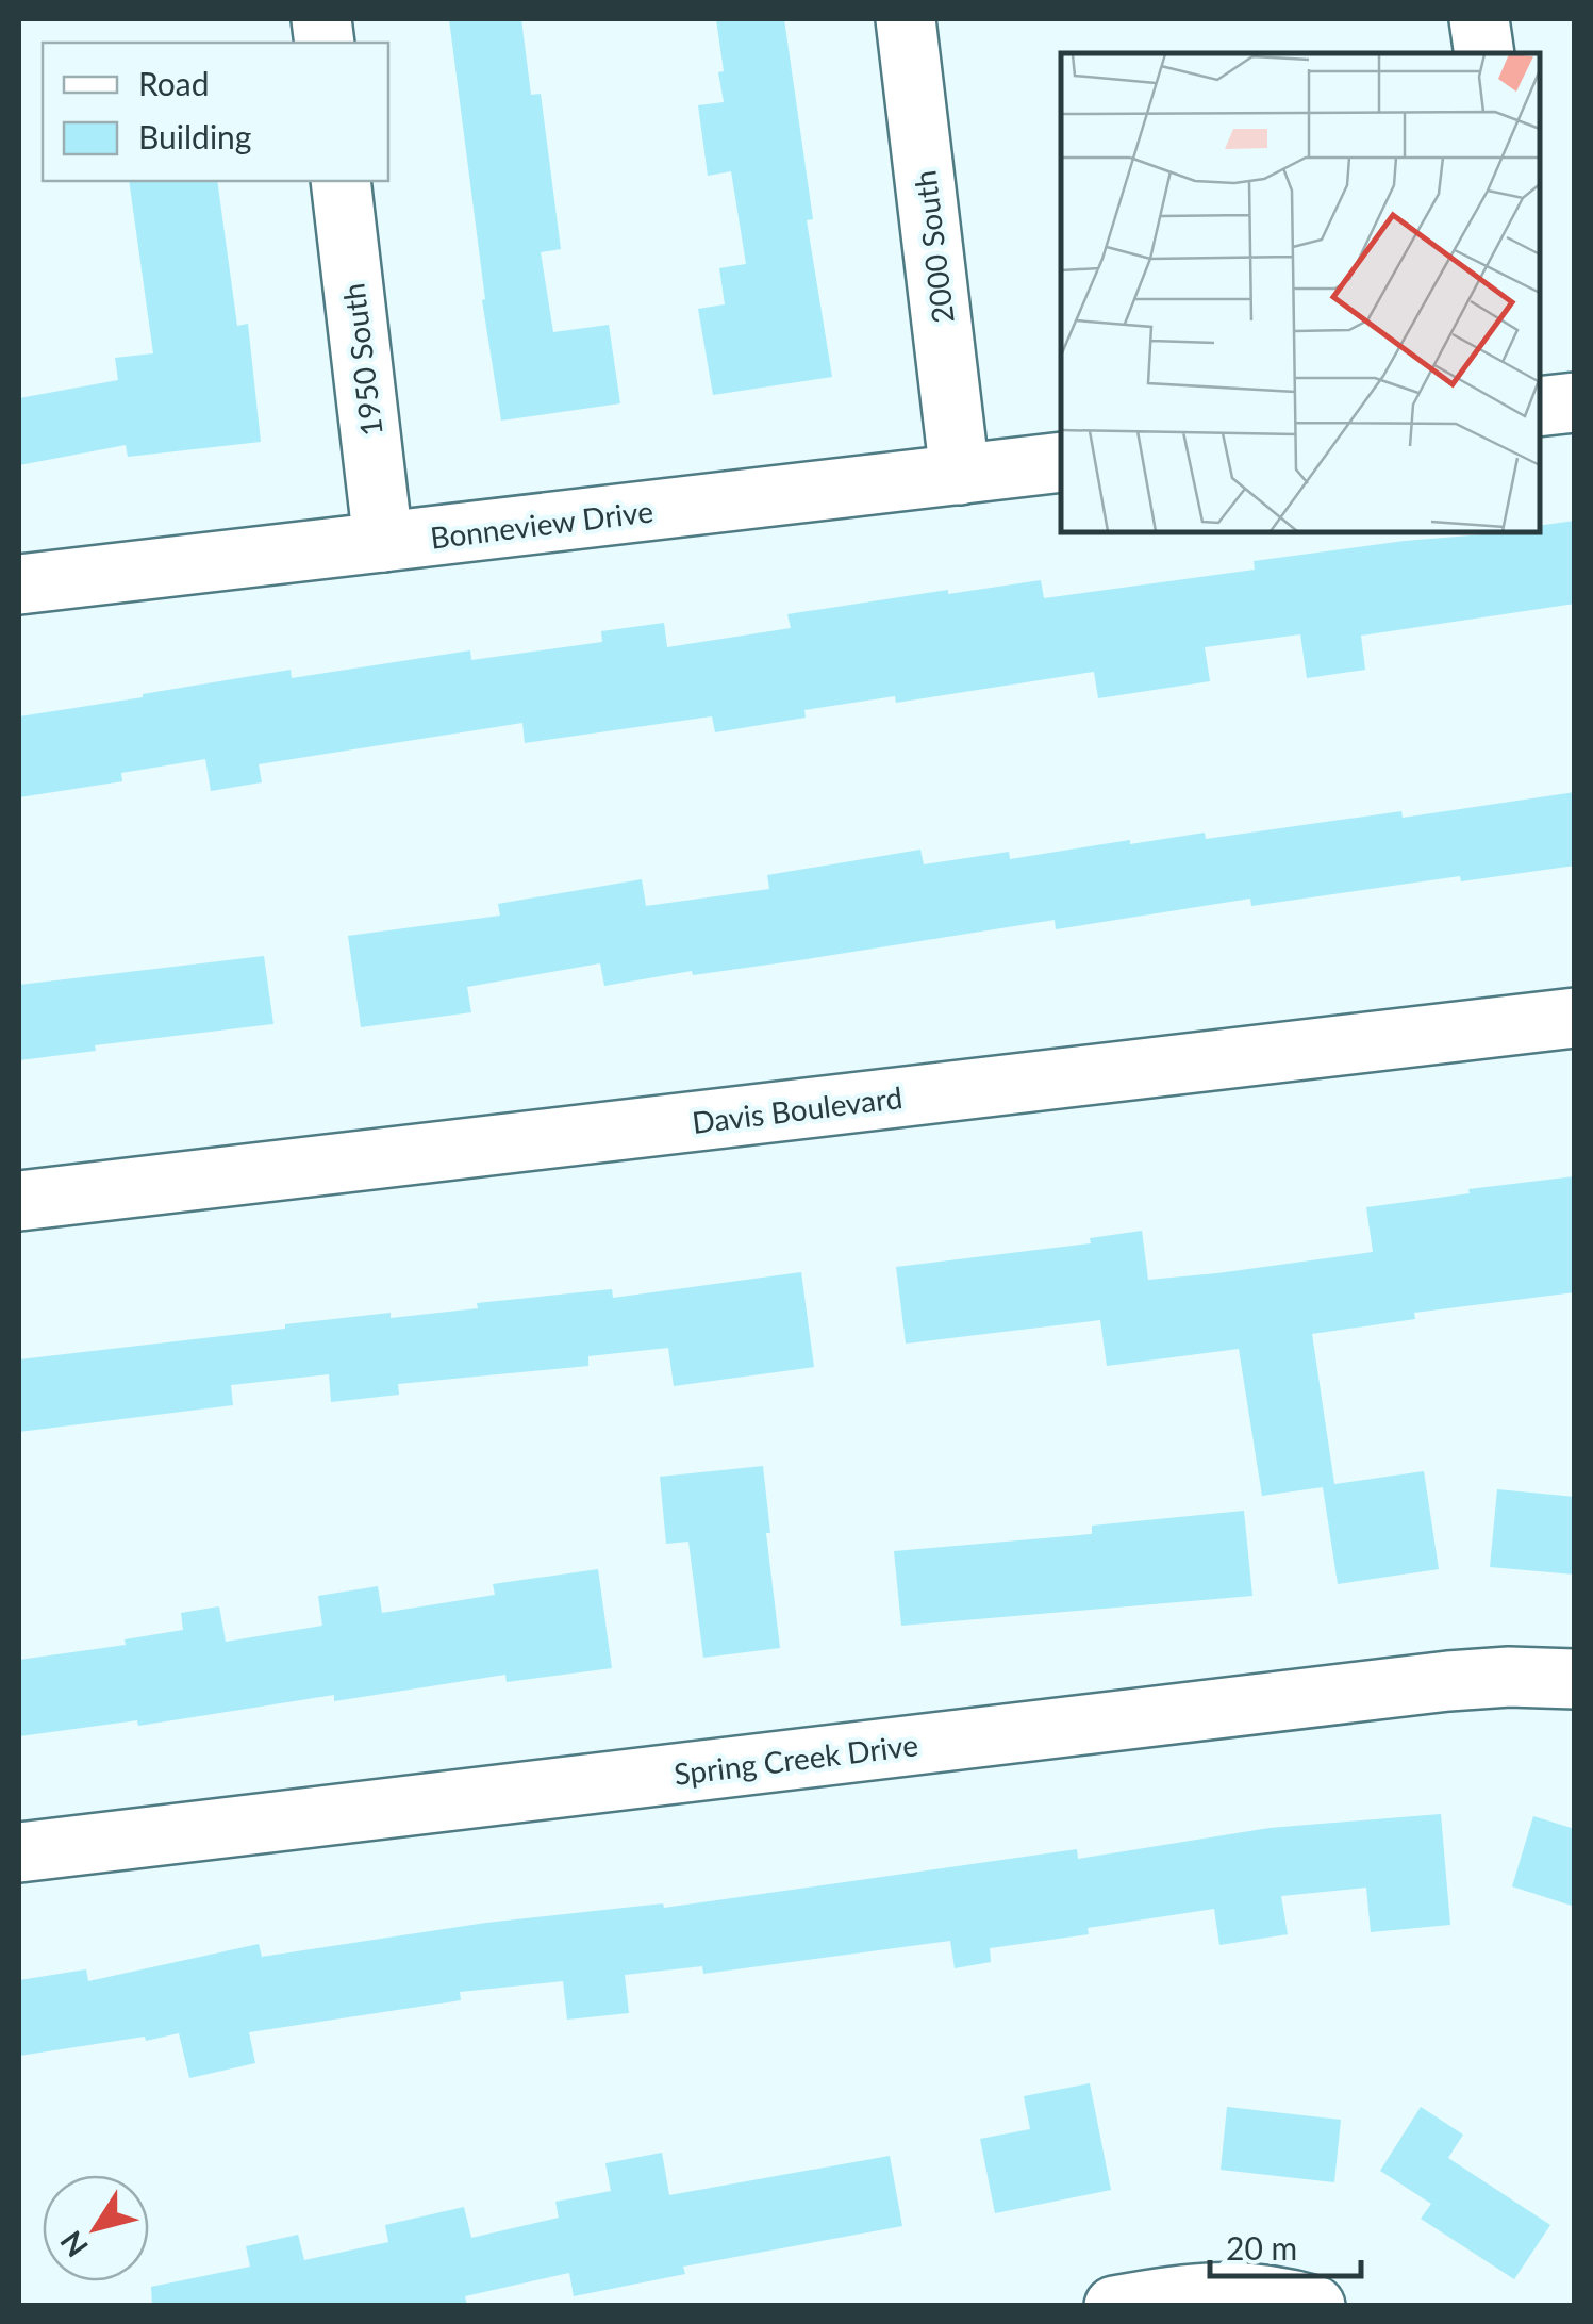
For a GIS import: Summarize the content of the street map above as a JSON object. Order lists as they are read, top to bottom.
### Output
{
  "streets": {
    "street": [
      "2000 South",
      "1950 South",
      "Bonneview Drive",
      "Davis Boulevard",
      "Spring Creek Drive"
    ]
  },
  "crossings": [
    ["2000 South", "Bonneview Drive"],
    ["1950 South", "Bonneview Drive"]
  ],
  "legend": ["Road", "Building"],
  "scale_bar": "20 m",
  "north": "bottom left"
}
